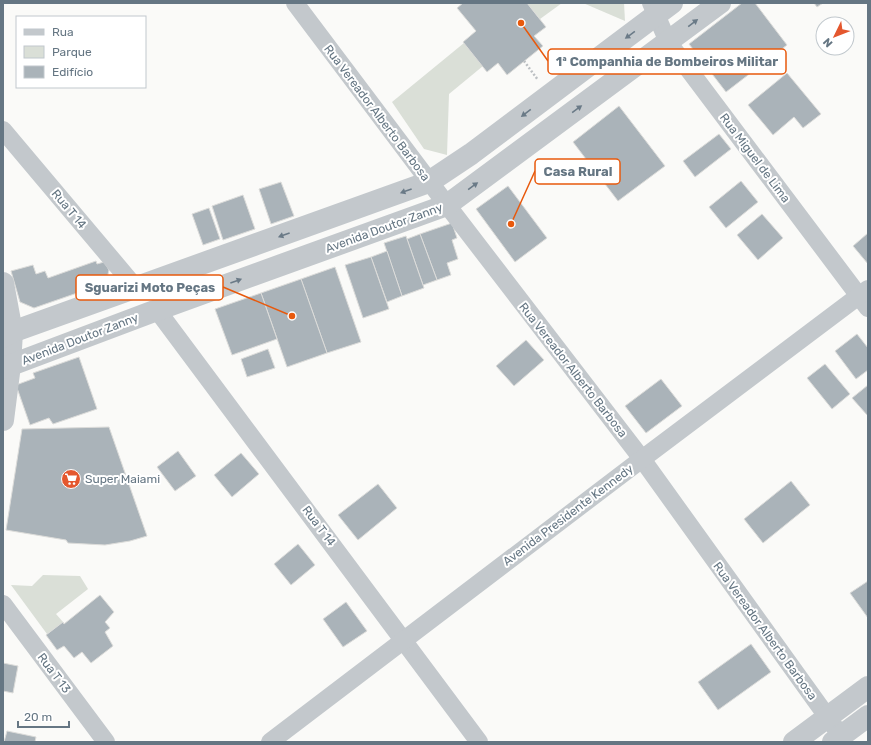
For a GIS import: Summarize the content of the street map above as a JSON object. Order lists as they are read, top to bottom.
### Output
{
  "streets": {
    "street": [
      "Rua Vereador Alberto Barbosa",
      "Rua Miguel de Lima",
      "Rua T 14",
      "Avenida Doutor Zanny",
      "Avenida Presidente Kennedy",
      "Rua T 13"
    ]
  },
  "crossings": [
    ["Rua Vereador Alberto Barbosa", "Avenida Doutor Zanny"],
    ["Rua Vereador Alberto Barbosa", "Avenida Presidente Kennedy"],
    ["Rua Miguel de Lima", "Avenida Doutor Zanny"],
    ["Rua Miguel de Lima", "Avenida Presidente Kennedy"],
    ["Rua T 14", "Avenida Doutor Zanny"],
    ["Rua T 14", "Avenida Presidente Kennedy"]
  ],
  "places": {
    "other": ["1ª Companhia de Bombeiros Militar", "Casa Rural", "Sguarizi Moto Peças"],
    "supermarket": ["Super Maiami"]
  },
  "legend": ["Rua", "Parque", "Edifício"],
  "scale_bar": "20 m",
  "north": "bottom left"
}
